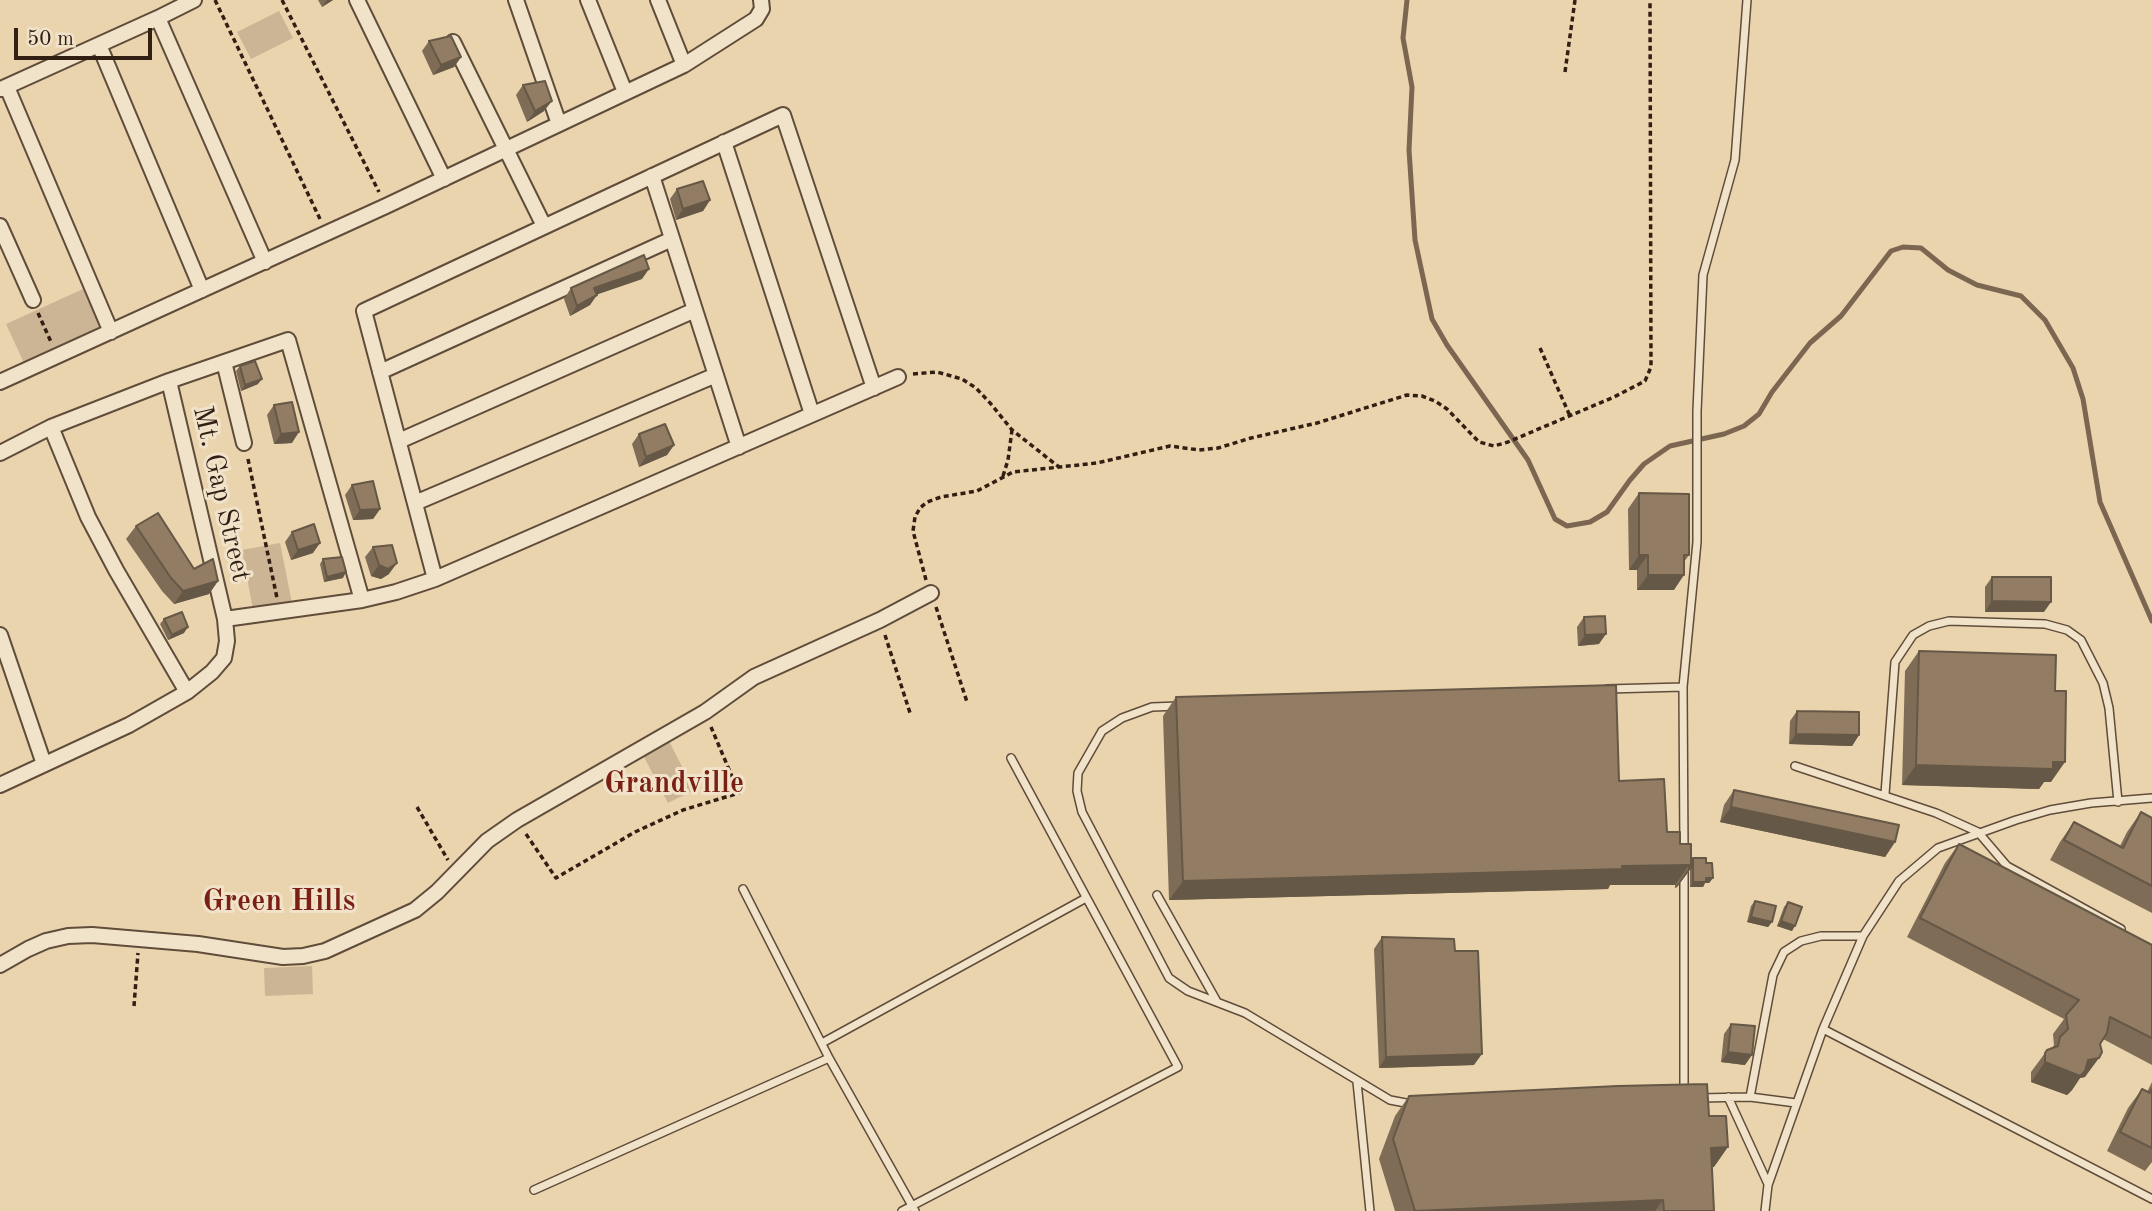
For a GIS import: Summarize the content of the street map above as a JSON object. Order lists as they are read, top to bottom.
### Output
{
  "streets": {
    "street": ["Mt. Gap Street"]
  },
  "districts": ["Grandville", "Green Hills"],
  "scale_bar": "50 m"
}
